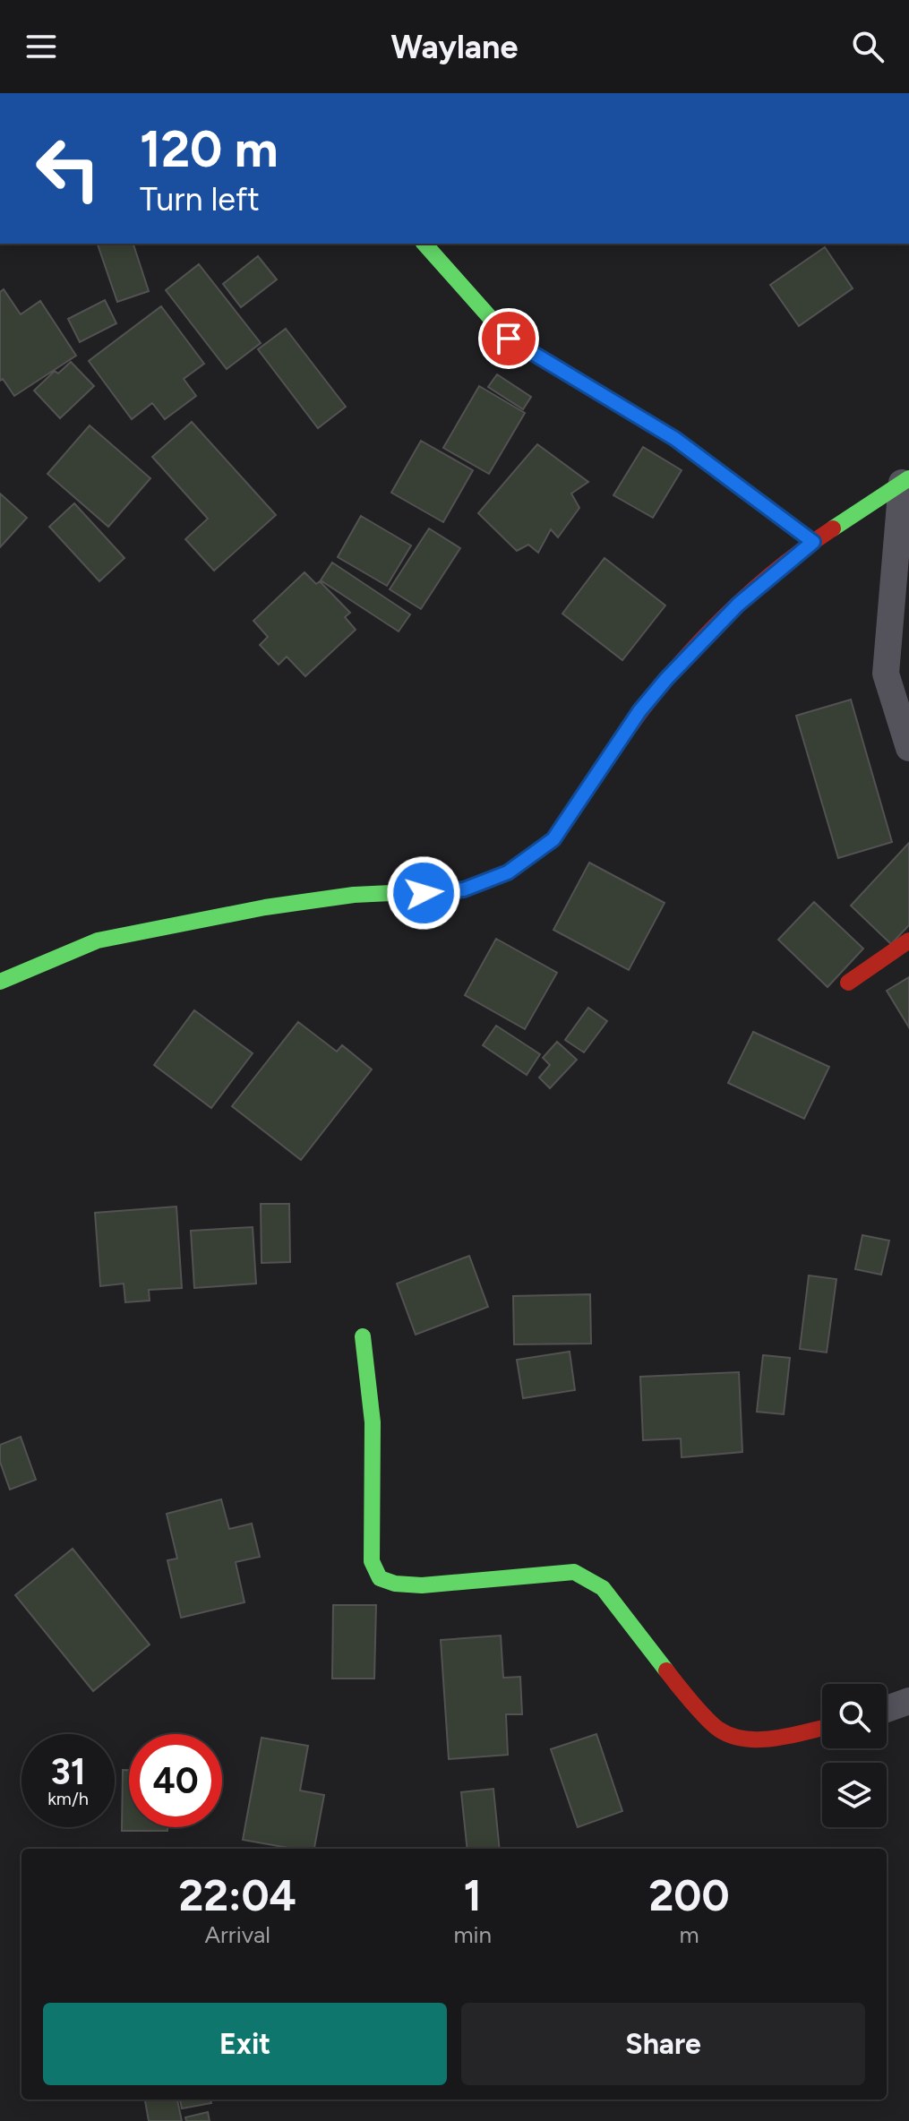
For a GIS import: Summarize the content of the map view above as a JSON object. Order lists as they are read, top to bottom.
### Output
{
  "page": {
    "header": "Waylane",
    "turn": ["120 m", "Turn left"],
    "speed": "31 km/h",
    "limit": "40",
    "eta": [
      "22:04",
      "Arrival",
      "1",
      "min",
      "200",
      "m"
    ],
    "buttons": ["Exit", "Share"]
  }
}
